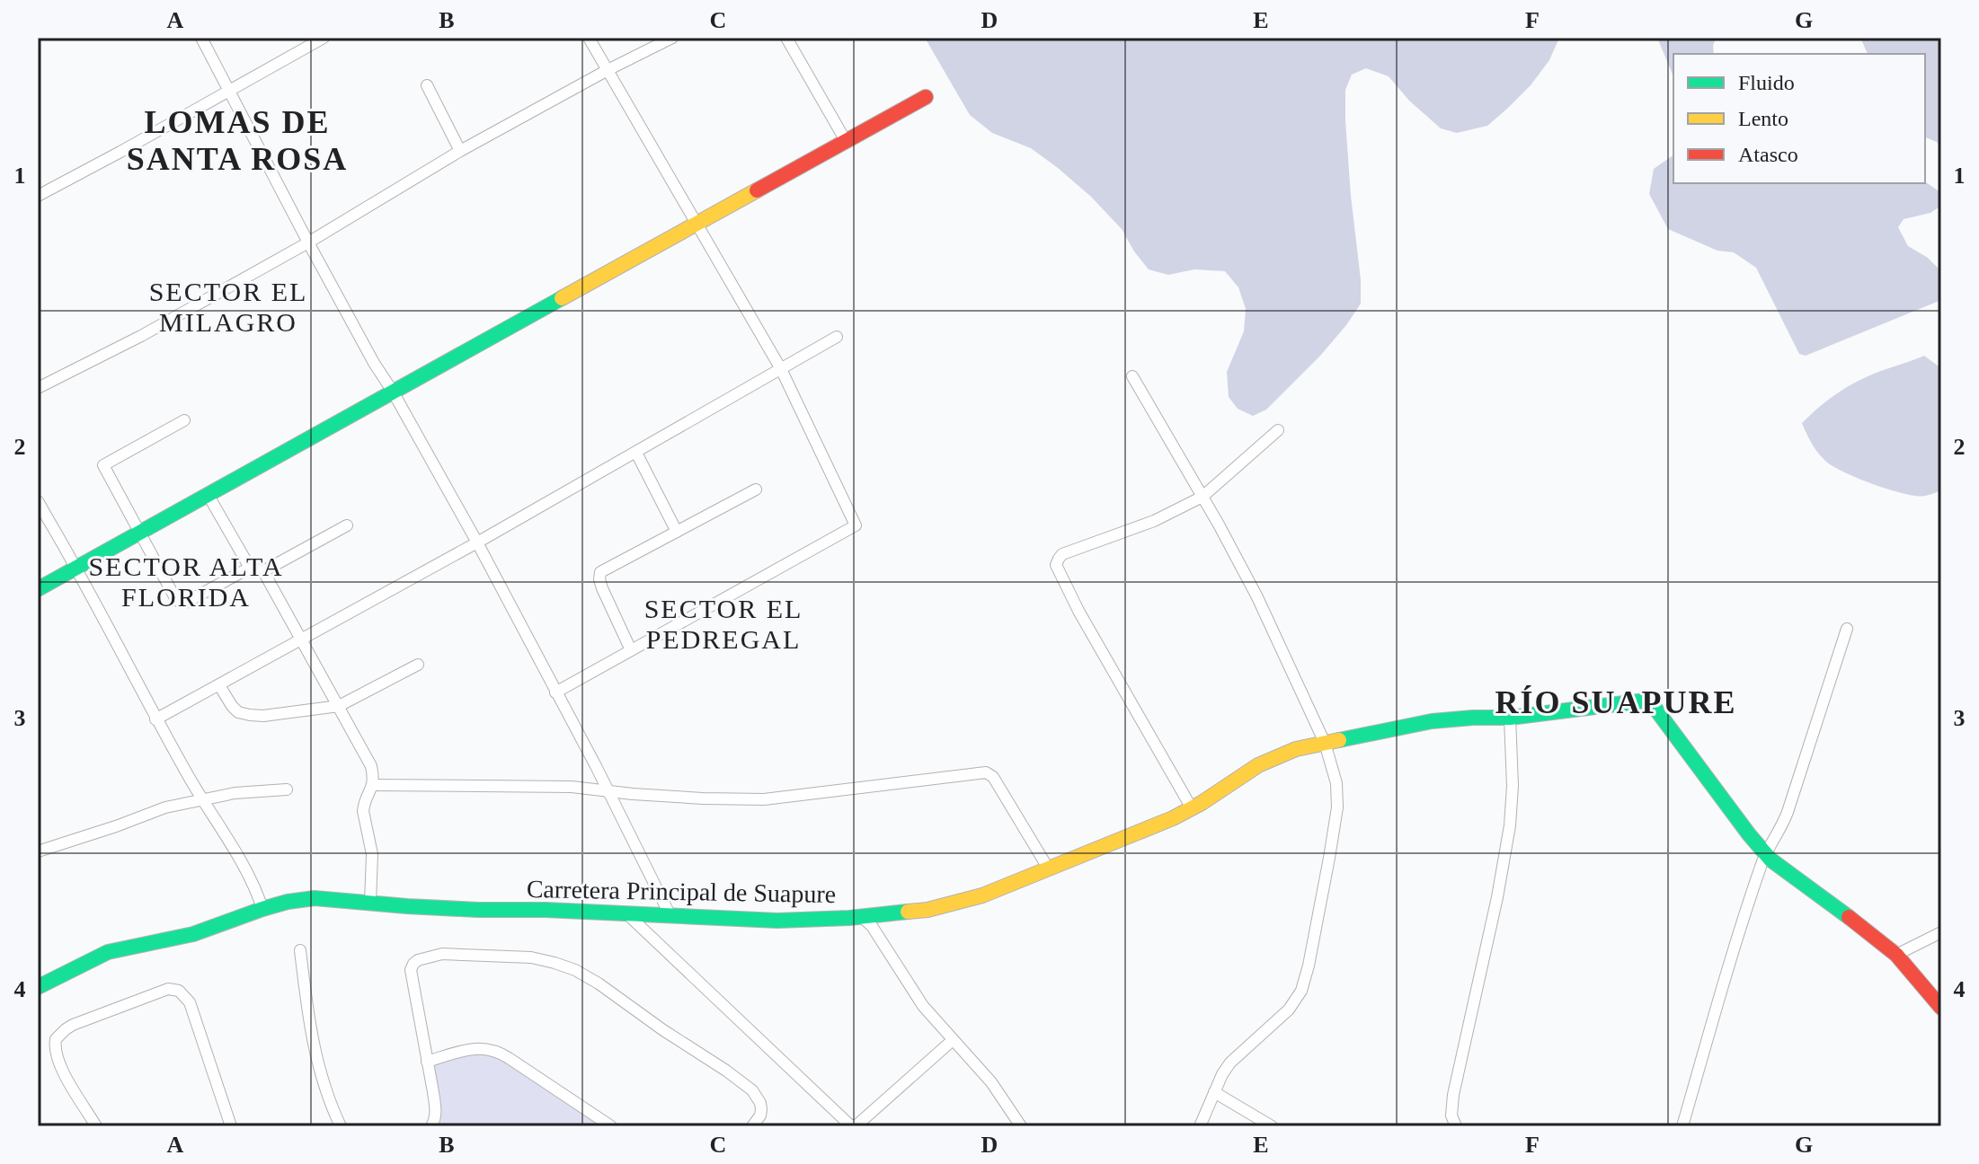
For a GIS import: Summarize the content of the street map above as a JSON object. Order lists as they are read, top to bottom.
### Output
{
  "streets": {
    "street": ["Carretera Principal de Suapure"]
  },
  "districts": [
    "LOMAS DE SANTA ROSA",
    "SECTOR EL MILAGRO",
    "SECTOR ALTA FLORIDA",
    "SECTOR EL PEDREGAL",
    "RÍO SUAPURE"
  ],
  "legend": ["Fluido", "Lento", "Atasco"],
  "grid": {
    "columns": [
      "A",
      "B",
      "C",
      "D",
      "E",
      "F",
      "G"
    ],
    "rows": [
      "1",
      "2",
      "3",
      "4"
    ]
  }
}
